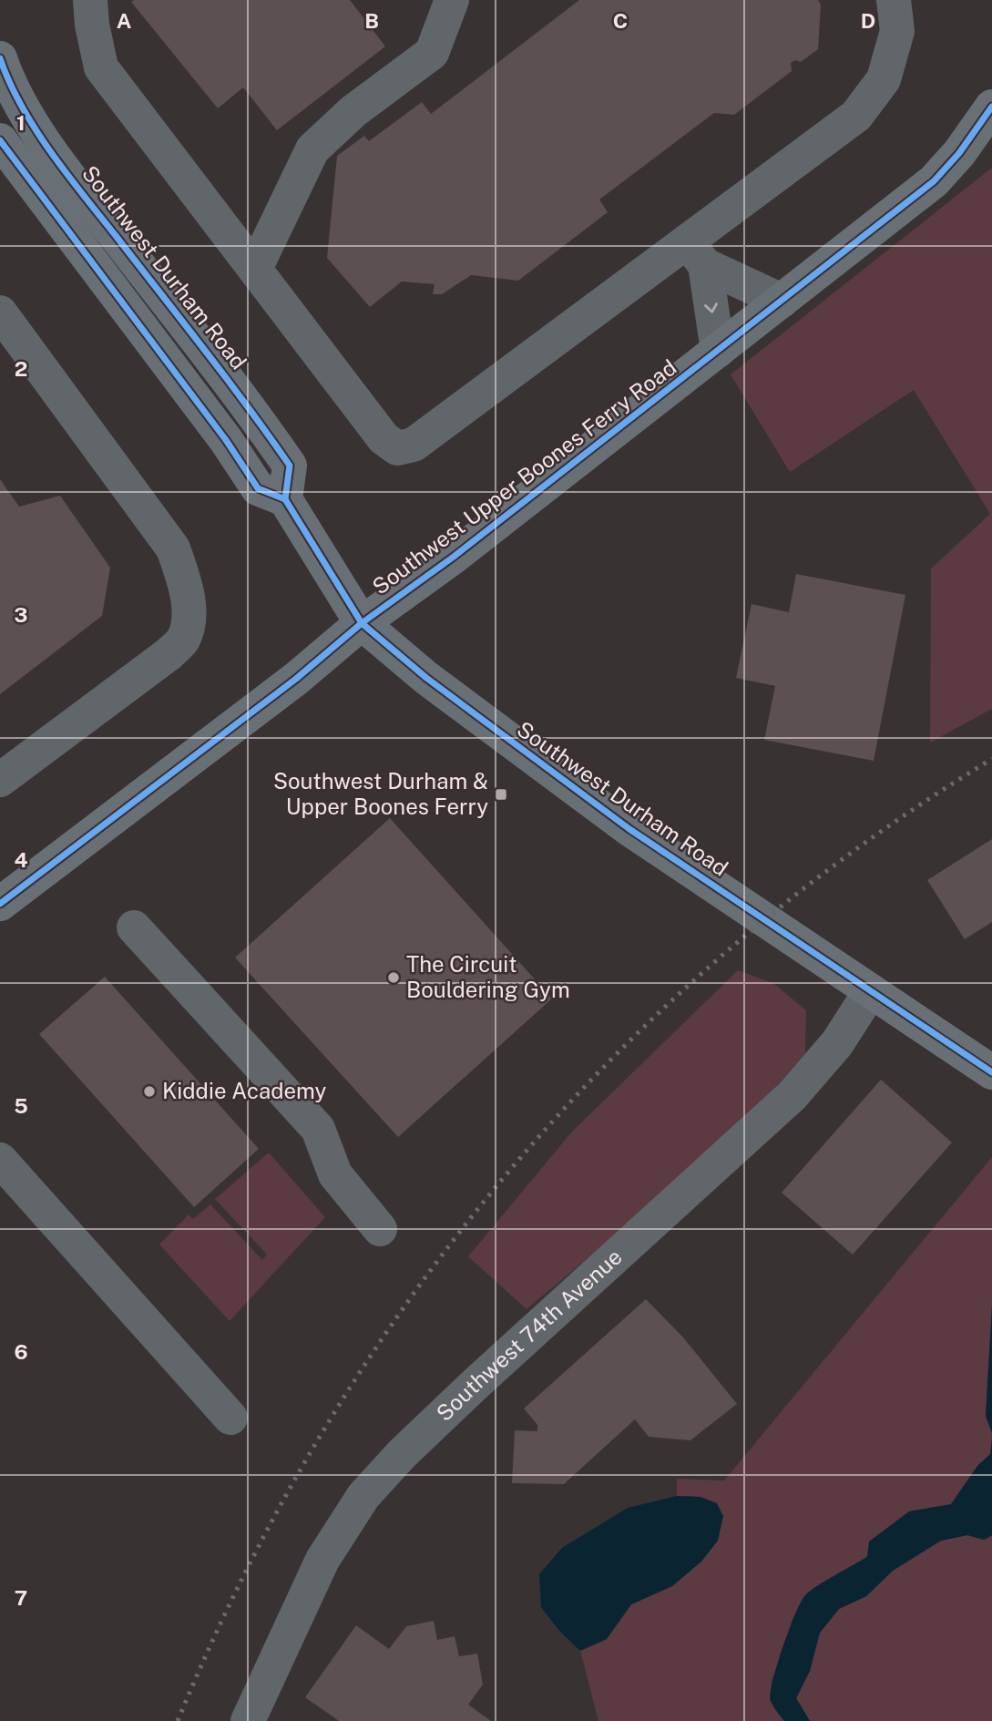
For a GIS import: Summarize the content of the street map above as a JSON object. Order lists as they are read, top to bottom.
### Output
{
  "streets": {
    "main road": ["Southwest Durham Road", "Southwest Upper Boones Ferry Road"],
    "street": ["Southwest 74th Avenue"]
  },
  "crossings": [
    ["Southwest Durham Road", "Southwest Upper Boones Ferry Road"],
    ["Southwest Durham Road", "Southwest 74th Avenue"]
  ],
  "places": {
    "transit": ["Southwest Durham & Upper Boones Ferry"],
    "other": ["The Circuit Bouldering Gym", "Kiddie Academy"]
  },
  "grid": {
    "columns": [
      "A",
      "B",
      "C",
      "D"
    ],
    "rows": [
      "1",
      "2",
      "3",
      "4",
      "5",
      "6",
      "7"
    ]
  }
}
